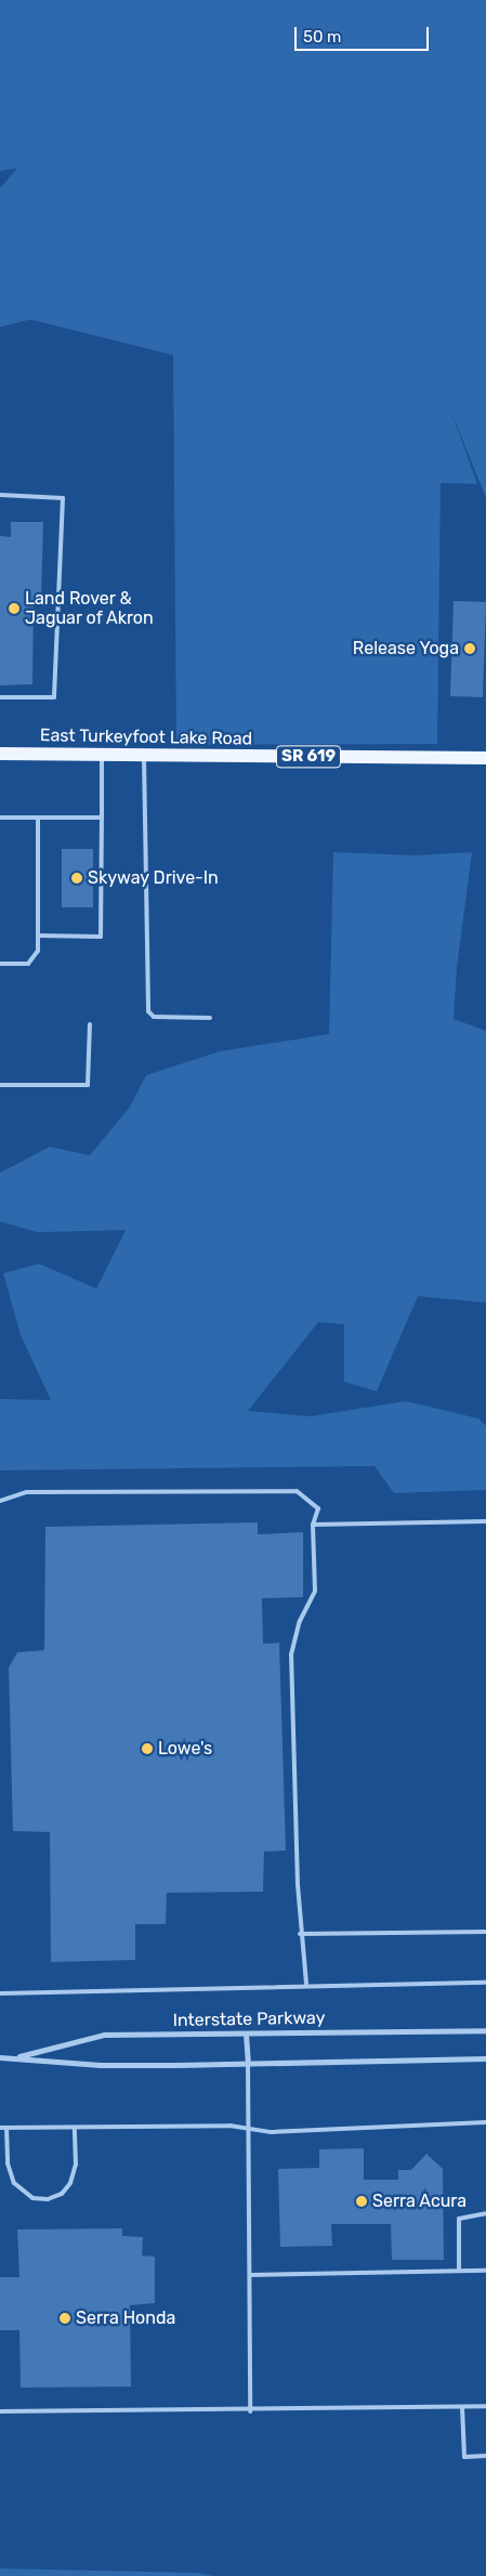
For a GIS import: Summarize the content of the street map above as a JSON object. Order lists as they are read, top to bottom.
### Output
{
  "streets": {
    "main road": ["East Turkeyfoot Lake Road", "SR 619"],
    "street": ["Interstate Parkway"]
  },
  "places": [
    "Land Rover & Jaguar of Akron",
    "Release Yoga",
    "Skyway Drive-In",
    "Lowe's",
    "Serra Acura",
    "Serra Honda"
  ],
  "scale_bar": "50 m"
}
